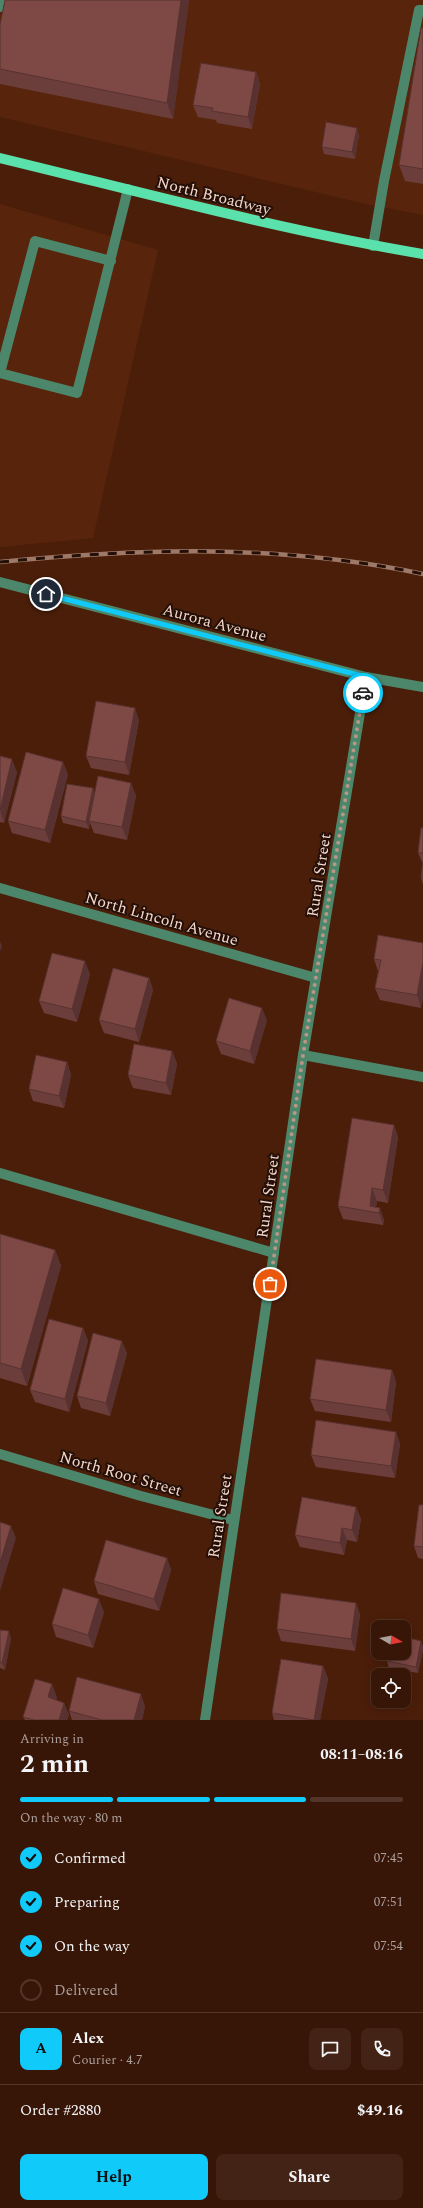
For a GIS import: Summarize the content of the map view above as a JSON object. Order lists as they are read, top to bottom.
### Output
{
  "streets": {
    "main road": ["North Broadway"],
    "street": [
      "Aurora Avenue",
      "Rural Street",
      "North Lincoln Avenue",
      "North Root Street"
    ]
  },
  "crossings": [
    ["Aurora Avenue", "Rural Street"],
    ["Rural Street", "North Lincoln Avenue"],
    ["Rural Street", "North Root Street"]
  ],
  "north": "right",
  "page": {
    "heading": ["2 min", "Arriving in", "08:11–08:16"],
    "panel": [
      "Alex",
      "Courier · 4.7",
      "Order #2880",
      "$49.16"
    ],
    "bar": "On the way · 80 m",
    "list": [
      ["Confirmed", "07:45"],
      ["Preparing", "07:51"],
      ["On the way", "07:54"],
      "Delivered"
    ],
    "round": "A",
    "buttons": ["Help", "Share"]
  }
}
